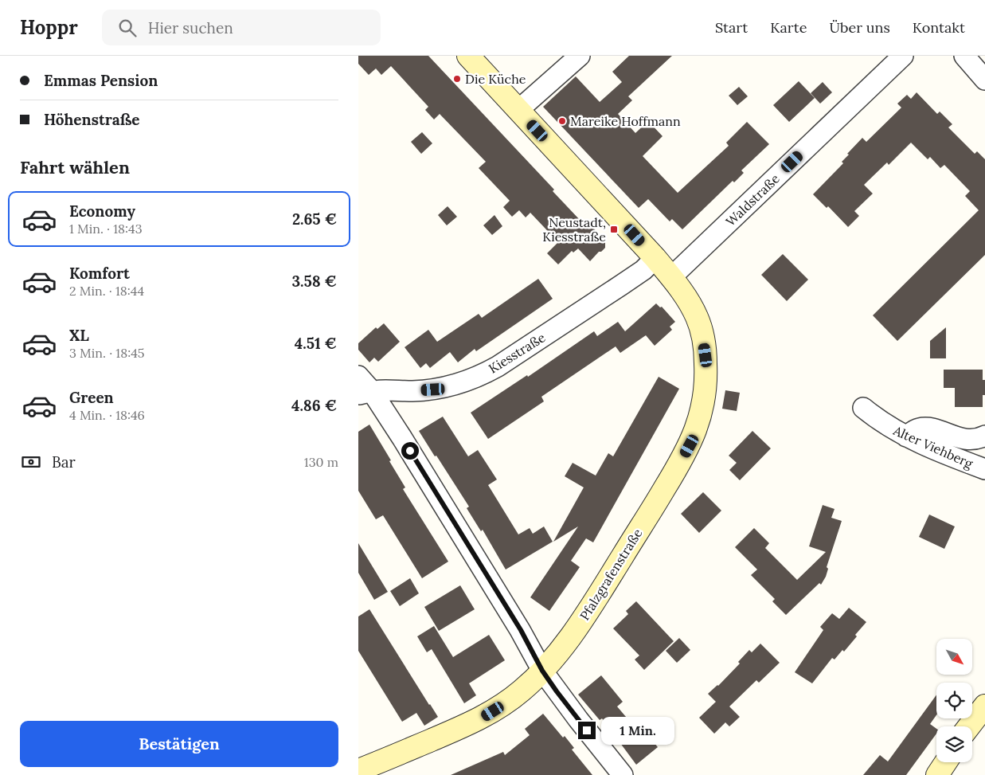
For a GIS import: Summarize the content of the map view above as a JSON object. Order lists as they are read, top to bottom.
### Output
{
  "streets": {
    "street": [
      "Waldstraße",
      "Kiesstraße",
      "Alter Viehberg",
      "Pfalzgrafenstraße"
    ]
  },
  "crossings": [
    ["Waldstraße", "Pfalzgrafenstraße"],
    ["Kiesstraße", "Pfalzgrafenstraße"]
  ],
  "places": {
    "other": ["Die Küche", "Mareike Hoffmann"],
    "transit": ["Neustadt, Kiesstraße"]
  },
  "north": "bottom right",
  "page": {
    "header": "Hoppr",
    "search": "Hier suchen",
    "nav": [
      "Start",
      "Karte",
      "Über uns",
      "Kontakt"
    ],
    "banner": ["Emmas Pension", "Höhenstraße"],
    "heading": "Fahrt wählen",
    "list": [
      {
        "name": "Economy",
        "note": "1 Min. · 18:43",
        "value": "2.65 €"
      },
      {
        "name": "Komfort",
        "note": "2 Min. · 18:44",
        "value": "3.58 €"
      },
      {
        "name": "XL",
        "note": "3 Min. · 18:45",
        "value": "4.51 €"
      },
      {
        "name": "Green",
        "note": "4 Min. · 18:46",
        "value": "4.86 €"
      }
    ],
    "pay": ["Bar", "130 m"],
    "buttons": "Bestätigen",
    "bubble": "1 Min."
  }
}
